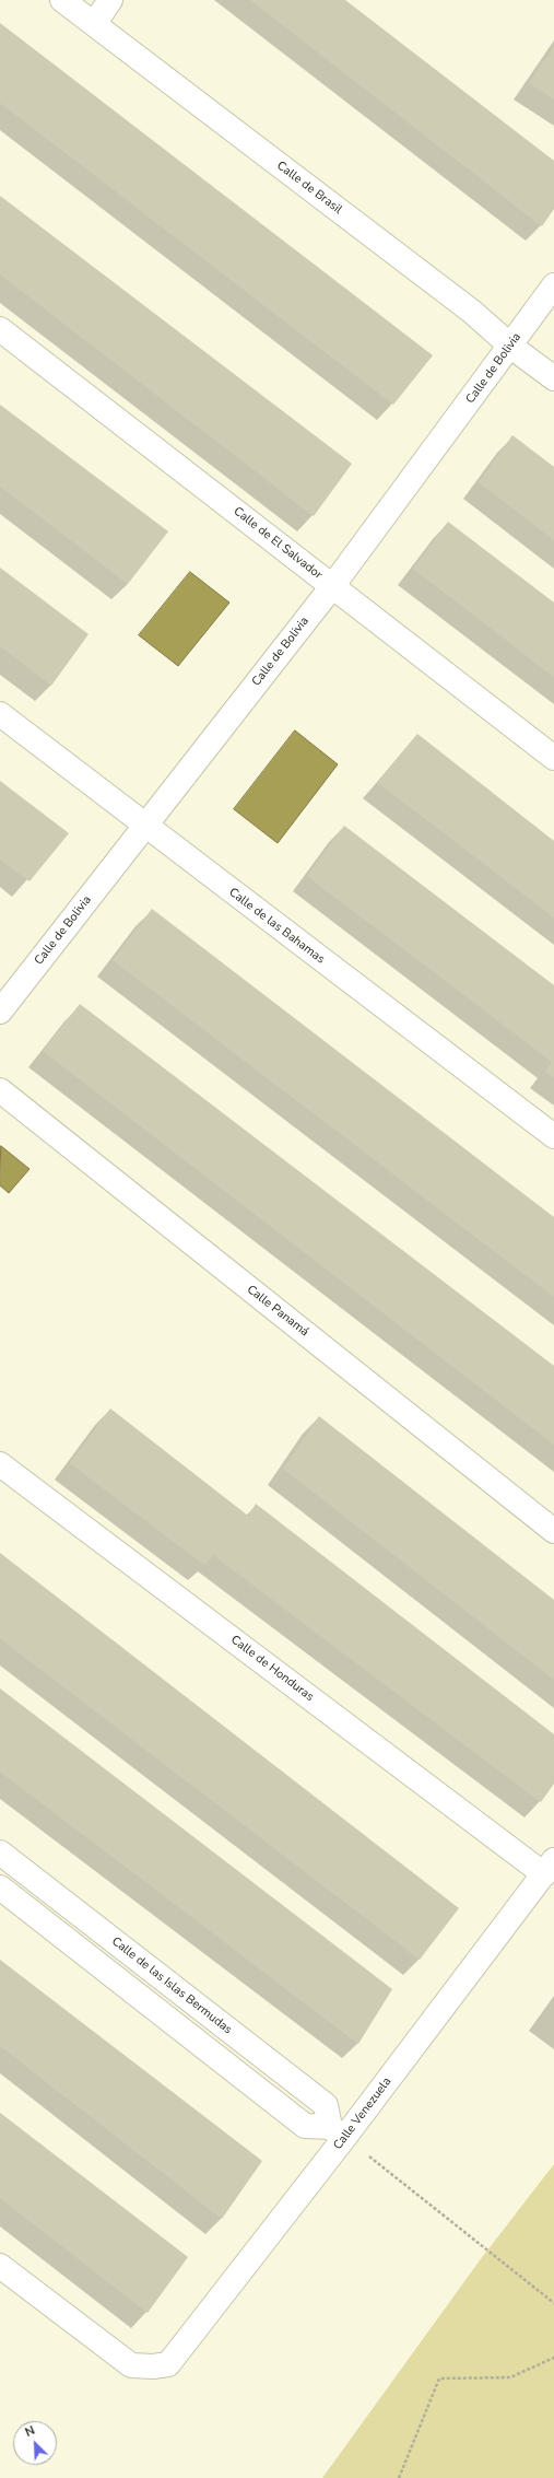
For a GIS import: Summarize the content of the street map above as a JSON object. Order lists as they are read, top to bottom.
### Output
{
  "streets": {
    "street": [
      "Calle de Brasil",
      "Calle de Bolivia",
      "Calle de El Salvador",
      "Calle de las Bahamas",
      "Calle Panamá",
      "Calle de Honduras",
      "Calle de las Islas Bermudas",
      "Calle Venezuela"
    ]
  },
  "crossings": [
    ["Calle de Brasil", "Calle de Bolivia"],
    ["Calle de Bolivia", "Calle de El Salvador"],
    ["Calle de Bolivia", "Calle de las Bahamas"],
    ["Calle de Honduras", "Calle Venezuela"],
    ["Calle de las Islas Bermudas", "Calle Venezuela"]
  ],
  "north": "top left"
}
